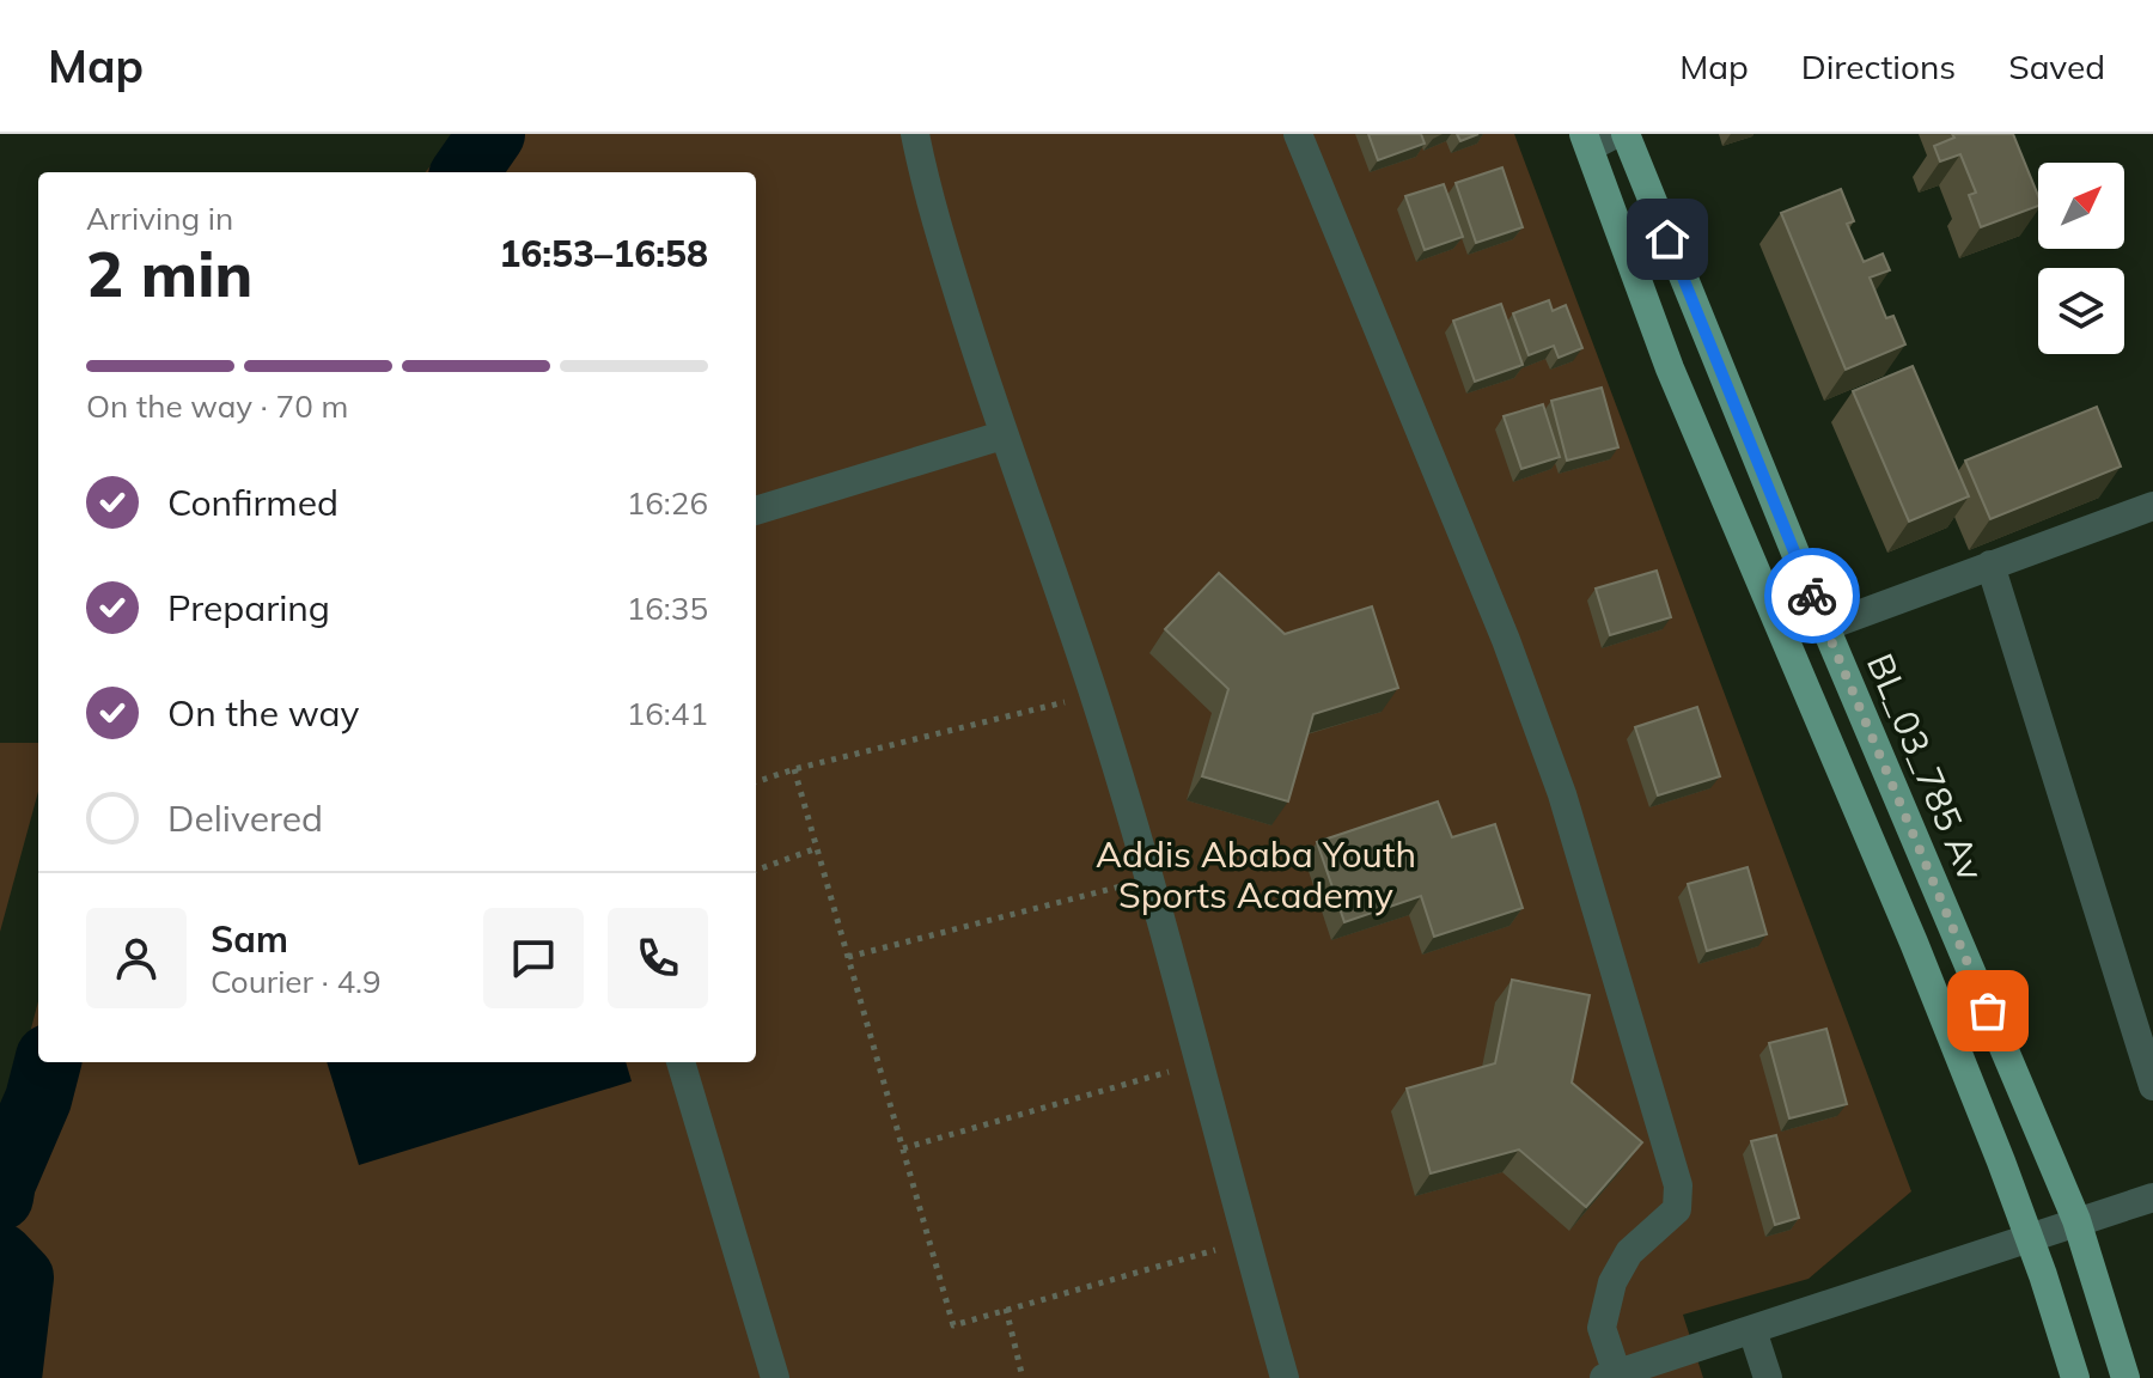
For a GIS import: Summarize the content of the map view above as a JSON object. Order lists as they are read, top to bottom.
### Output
{
  "streets": {
    "main road": ["BL_03_785 Av"]
  },
  "parks": ["Addis Ababa Youth Sports Academy"],
  "north": "top right",
  "page": {
    "header": "Map",
    "nav": ["Map", "Directions", "Saved"],
    "heading": ["2 min", "Arriving in", "16:53–16:58"],
    "panel": ["Sam", "Courier · 4.9"],
    "bar": "On the way · 70 m",
    "list": [
      ["Confirmed", "16:26"],
      ["Preparing", "16:35"],
      ["On the way", "16:41"],
      "Delivered"
    ]
  }
}
